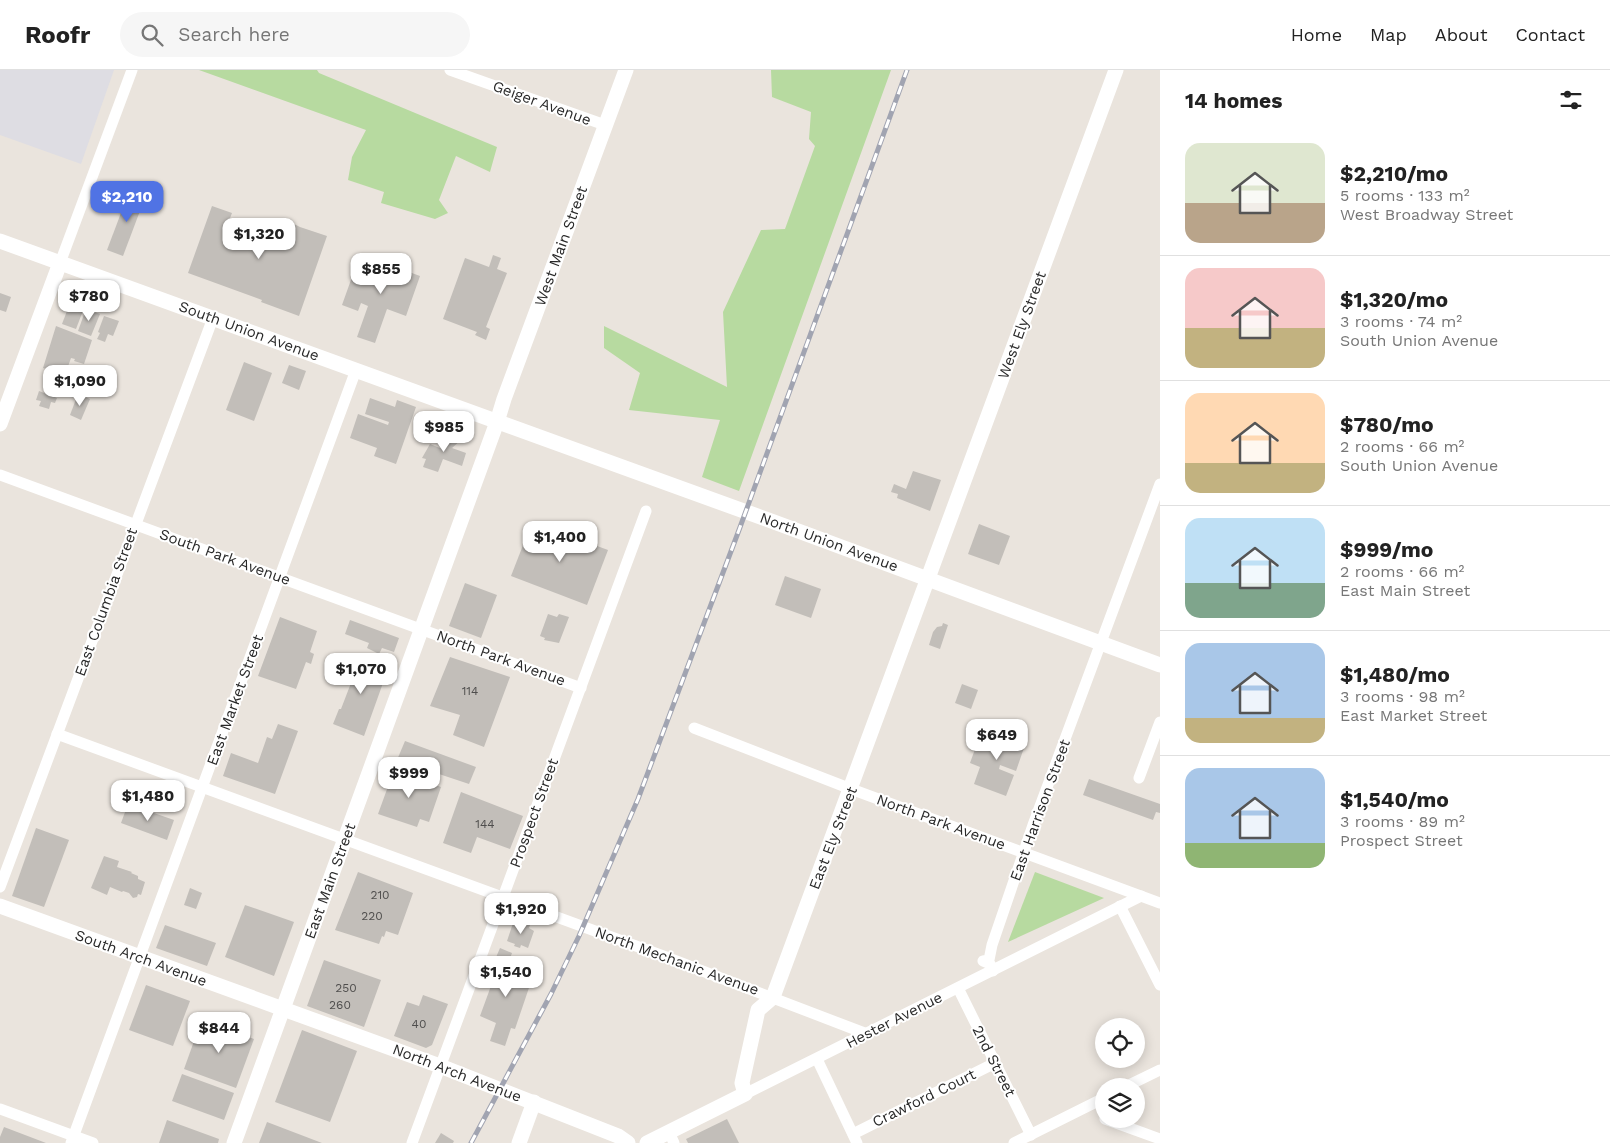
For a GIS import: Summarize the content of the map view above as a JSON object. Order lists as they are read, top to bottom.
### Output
{
  "streets": {
    "street": [
      "Geiger Avenue",
      "West Main Street",
      "West Ely Street",
      "South Union Avenue",
      "North Union Avenue",
      "South Park Avenue",
      "East Columbia Street",
      "North Park Avenue",
      "East Market Street",
      "East Harrison Street",
      "Prospect Street",
      "East Ely Street",
      "East Main Street",
      "South Arch Avenue",
      "North Mechanic Avenue",
      "Hester Avenue",
      "2nd Street",
      "North Arch Avenue",
      "Crawford Court"
    ]
  },
  "crossings": [
    ["Geiger Avenue", "West Main Street"],
    ["West Main Street", "South Union Avenue"],
    ["West Main Street", "North Union Avenue"],
    ["West Main Street", "East Main Street"],
    ["West Ely Street", "North Union Avenue"],
    ["West Ely Street", "East Ely Street"],
    ["South Union Avenue", "North Union Avenue"],
    ["South Union Avenue", "East Columbia Street"],
    ["South Union Avenue", "East Market Street"],
    ["South Union Avenue", "East Main Street"],
    ["North Union Avenue", "East Harrison Street"],
    ["North Union Avenue", "East Ely Street"],
    ["North Union Avenue", "East Main Street"],
    ["South Park Avenue", "East Columbia Street"],
    ["South Park Avenue", "North Park Avenue"],
    ["South Park Avenue", "East Market Street"],
    ["South Park Avenue", "East Main Street"],
    ["East Columbia Street", "North Mechanic Avenue"],
    ["North Park Avenue", "East Harrison Street"],
    ["North Park Avenue", "Prospect Street"],
    ["North Park Avenue", "East Ely Street"],
    ["North Park Avenue", "East Main Street"],
    ["North Park Avenue", "Hester Avenue"],
    ["East Market Street", "South Arch Avenue"],
    ["East Market Street", "North Mechanic Avenue"],
    ["East Harrison Street", "Hester Avenue"],
    ["Prospect Street", "North Mechanic Avenue"],
    ["Prospect Street", "North Arch Avenue"],
    ["East Ely Street", "North Mechanic Avenue"],
    ["East Ely Street", "Hester Avenue"],
    ["East Main Street", "South Arch Avenue"],
    ["East Main Street", "North Mechanic Avenue"],
    ["East Main Street", "North Arch Avenue"],
    ["South Arch Avenue", "North Arch Avenue"],
    ["North Mechanic Avenue", "Hester Avenue"],
    ["Hester Avenue", "2nd Street"],
    ["2nd Street", "Crawford Court"]
  ],
  "house_numbers": [
    "114",
    "144",
    "210",
    "220",
    "250",
    "260",
    "40"
  ],
  "page": {
    "header": "Roofr",
    "search": "Search here",
    "nav": [
      "Home",
      "Map",
      "About",
      "Contact"
    ],
    "heading": "14 homes",
    "list": [
      {
        "name": "$2,210/mo",
        "note": "5 rooms · 133 m² · West Broadway Street"
      },
      {
        "name": "$1,320/mo",
        "note": "3 rooms · 74 m² · South Union Avenue"
      },
      {
        "name": "$780/mo",
        "note": "2 rooms · 66 m² · South Union Avenue"
      },
      {
        "name": "$999/mo",
        "note": "2 rooms · 66 m² · East Main Street"
      },
      {
        "name": "$1,480/mo",
        "note": "3 rooms · 98 m² · East Market Street"
      },
      {
        "name": "$1,540/mo",
        "note": "3 rooms · 89 m² · Prospect Street"
      }
    ],
    "price": [
      "$2,210",
      "$1,320",
      "$855",
      "$780",
      "$1,090",
      "$985",
      "$1,400",
      "$1,070",
      "$649",
      "$999",
      "$1,480",
      "$1,920",
      "$1,540",
      "$844"
    ]
  }
}
